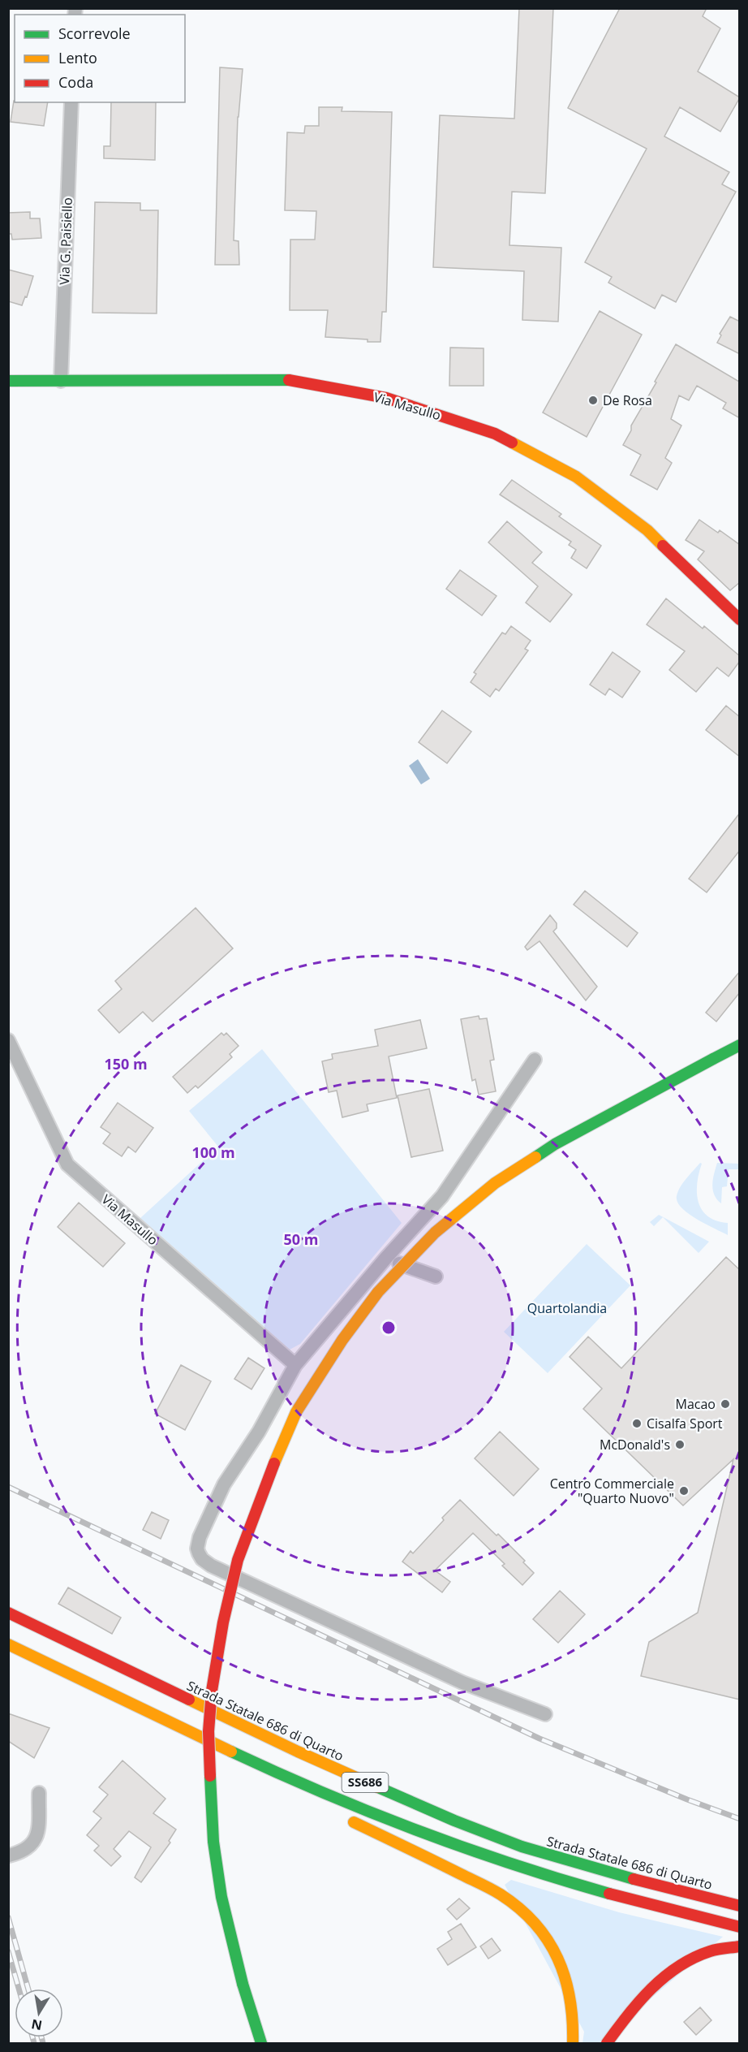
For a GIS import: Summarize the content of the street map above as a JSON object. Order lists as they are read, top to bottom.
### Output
{
  "streets": {
    "main road": ["Via Masullo", "Strada Statale 686 di Quarto", "SS686"],
    "street": ["Via G. Paisiello"]
  },
  "crossings": [
    ["Via G. Paisiello", "Via Masullo"]
  ],
  "parks": ["Quartolandia"],
  "places": [
    "De Rosa",
    "Macao",
    "Cisalfa Sport",
    "McDonald's",
    "Centro Commerciale \"Quarto Nuovo\""
  ],
  "legend": ["Scorrevole", "Lento", "Coda"],
  "north": "bottom",
  "rings": ["150 m", "100 m", "50 m"]
}
